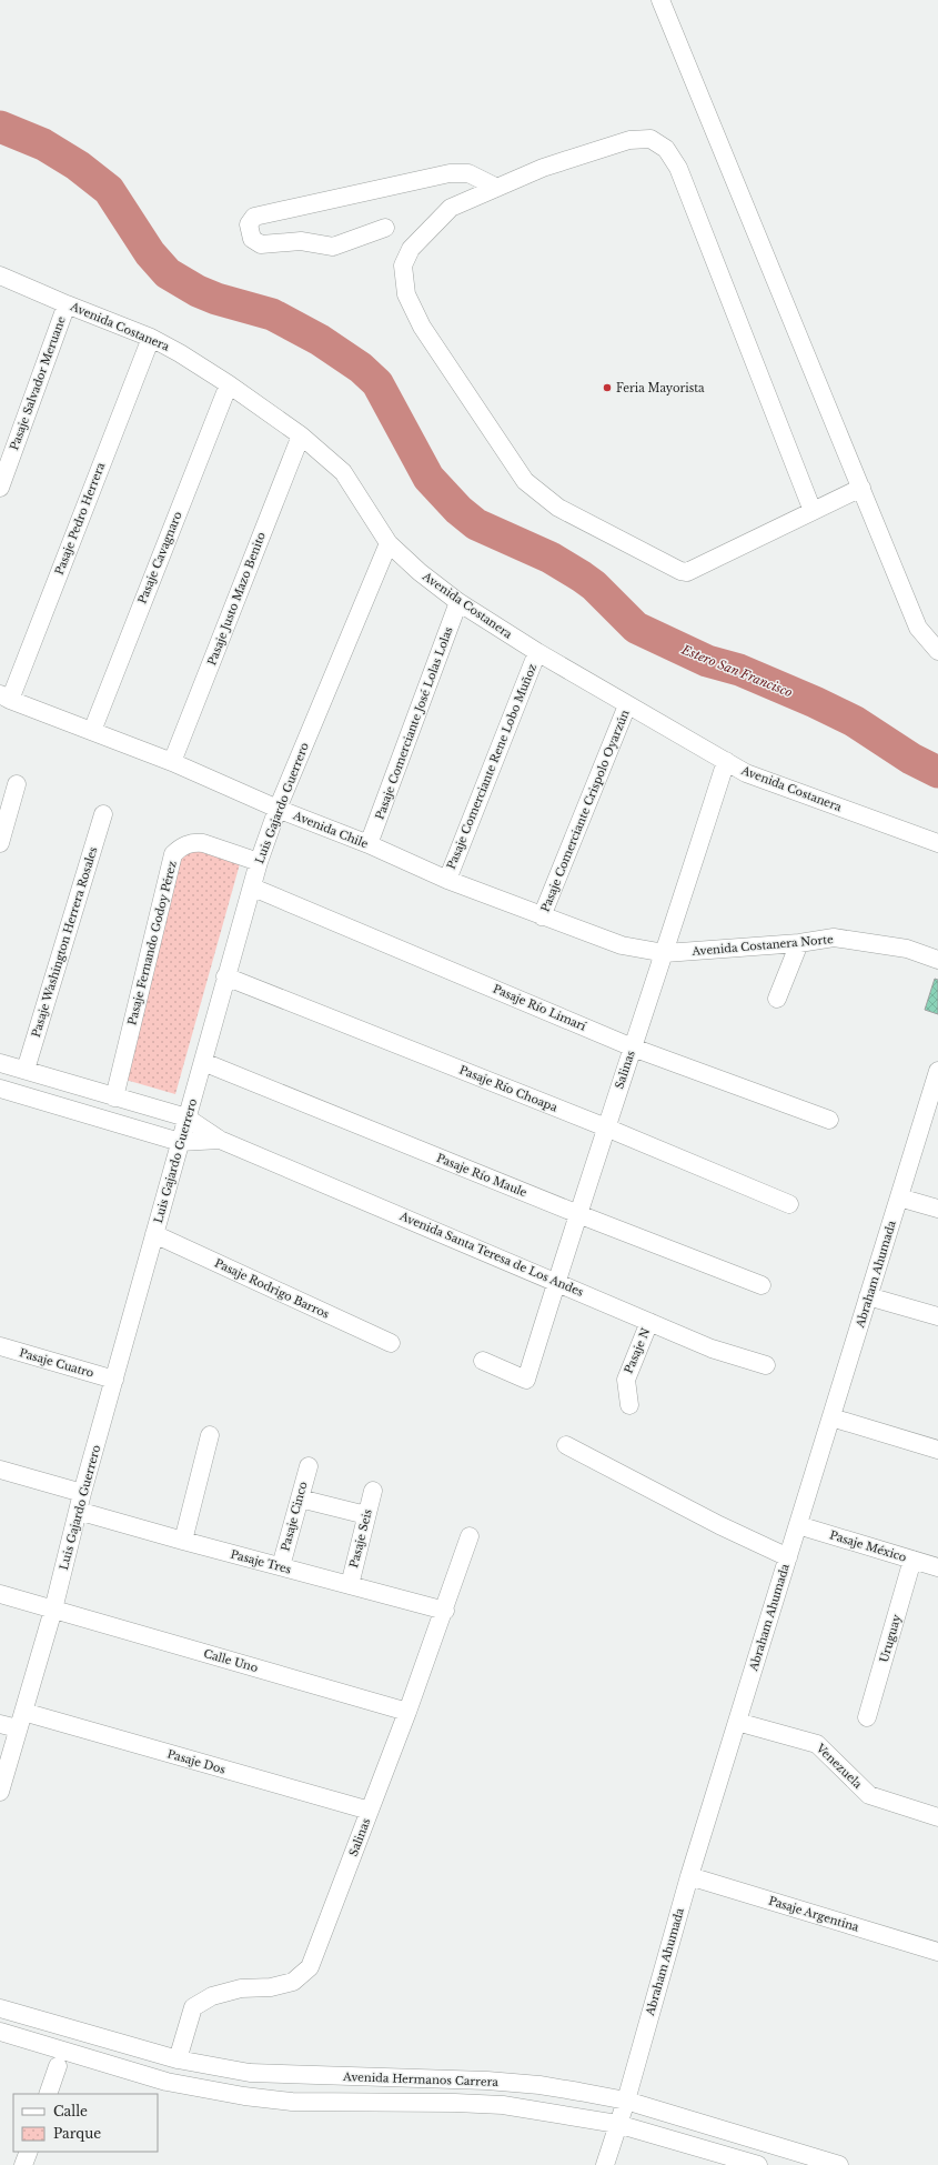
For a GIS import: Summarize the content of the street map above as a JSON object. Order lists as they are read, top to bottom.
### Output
{
  "streets": {
    "street": [
      "Avenida Costanera",
      "Pasaje Salvador Meruane",
      "Pasaje Pedro Herrera",
      "Pasaje Cavagnaro",
      "Pasaje Justo Mazo Benito",
      "Pasaje Comerciante José Lolas Lolas",
      "Pasaje Comerciante Rene Lobo Muñoz",
      "Luis Gajardo Guerrero",
      "Pasaje Comerciante Crispolo Oyarzún",
      "Avenida Chile",
      "Pasaje Washington Herrera Rosales",
      "Pasaje Fernando Godoy Pérez",
      "Avenida Costanera Norte",
      "Pasaje Río Limarí",
      "Salinas",
      "Pasaje Río Choapa",
      "Pasaje Río Maule",
      "Avenida Santa Teresa de Los Andes",
      "Abraham Ahumada",
      "Pasaje Rodrigo Barros",
      "Pasaje N",
      "Pasaje Cuatro",
      "Pasaje Cinco",
      "Pasaje Seis",
      "Pasaje México",
      "Pasaje Tres",
      "Uruguay",
      "Calle Uno",
      "Pasaje Dos",
      "Venezuela",
      "Pasaje Argentina",
      "Avenida Hermanos Carrera"
    ]
  },
  "crossings": [
    ["Avenida Costanera", "Pasaje Salvador Meruane"],
    ["Avenida Costanera", "Pasaje Pedro Herrera"],
    ["Avenida Costanera", "Pasaje Cavagnaro"],
    ["Avenida Costanera", "Pasaje Justo Mazo Benito"],
    ["Avenida Costanera", "Pasaje Comerciante José Lolas Lolas"],
    ["Avenida Costanera", "Pasaje Comerciante Rene Lobo Muñoz"],
    ["Avenida Costanera", "Luis Gajardo Guerrero"],
    ["Avenida Costanera", "Pasaje Comerciante Crispolo Oyarzún"],
    ["Avenida Costanera", "Salinas"],
    ["Pasaje Pedro Herrera", "Avenida Chile"],
    ["Pasaje Cavagnaro", "Avenida Chile"],
    ["Pasaje Justo Mazo Benito", "Avenida Chile"],
    ["Pasaje Comerciante José Lolas Lolas", "Avenida Chile"],
    ["Pasaje Comerciante Rene Lobo Muñoz", "Avenida Chile"],
    ["Luis Gajardo Guerrero", "Avenida Chile"],
    ["Luis Gajardo Guerrero", "Pasaje Fernando Godoy Pérez"],
    ["Luis Gajardo Guerrero", "Pasaje Río Limarí"],
    ["Luis Gajardo Guerrero", "Pasaje Río Choapa"],
    ["Luis Gajardo Guerrero", "Pasaje Río Maule"],
    ["Luis Gajardo Guerrero", "Avenida Santa Teresa de Los Andes"],
    ["Luis Gajardo Guerrero", "Pasaje Rodrigo Barros"],
    ["Luis Gajardo Guerrero", "Pasaje Cuatro"],
    ["Luis Gajardo Guerrero", "Pasaje Tres"],
    ["Luis Gajardo Guerrero", "Calle Uno"],
    ["Luis Gajardo Guerrero", "Pasaje Dos"],
    ["Pasaje Comerciante Crispolo Oyarzún", "Avenida Chile"],
    ["Avenida Chile", "Avenida Costanera Norte"],
    ["Avenida Chile", "Salinas"],
    ["Pasaje Washington Herrera Rosales", "Avenida Santa Teresa de Los Andes"],
    ["Pasaje Fernando Godoy Pérez", "Avenida Santa Teresa de Los Andes"],
    ["Avenida Costanera Norte", "Salinas"],
    ["Pasaje Río Limarí", "Salinas"],
    ["Salinas", "Pasaje Río Choapa"],
    ["Salinas", "Pasaje Río Maule"],
    ["Salinas", "Avenida Santa Teresa de Los Andes"],
    ["Salinas", "Pasaje Tres"],
    ["Salinas", "Calle Uno"],
    ["Salinas", "Pasaje Dos"],
    ["Salinas", "Avenida Hermanos Carrera"],
    ["Avenida Santa Teresa de Los Andes", "Pasaje N"],
    ["Abraham Ahumada", "Pasaje México"],
    ["Abraham Ahumada", "Venezuela"],
    ["Abraham Ahumada", "Pasaje Argentina"],
    ["Abraham Ahumada", "Avenida Hermanos Carrera"],
    ["Pasaje Cinco", "Pasaje Tres"],
    ["Pasaje Seis", "Pasaje Tres"],
    ["Pasaje México", "Uruguay"]
  ],
  "water": ["Estero San Francisco"],
  "places": ["Feria Mayorista"],
  "legend": ["Calle", "Parque"]
}
